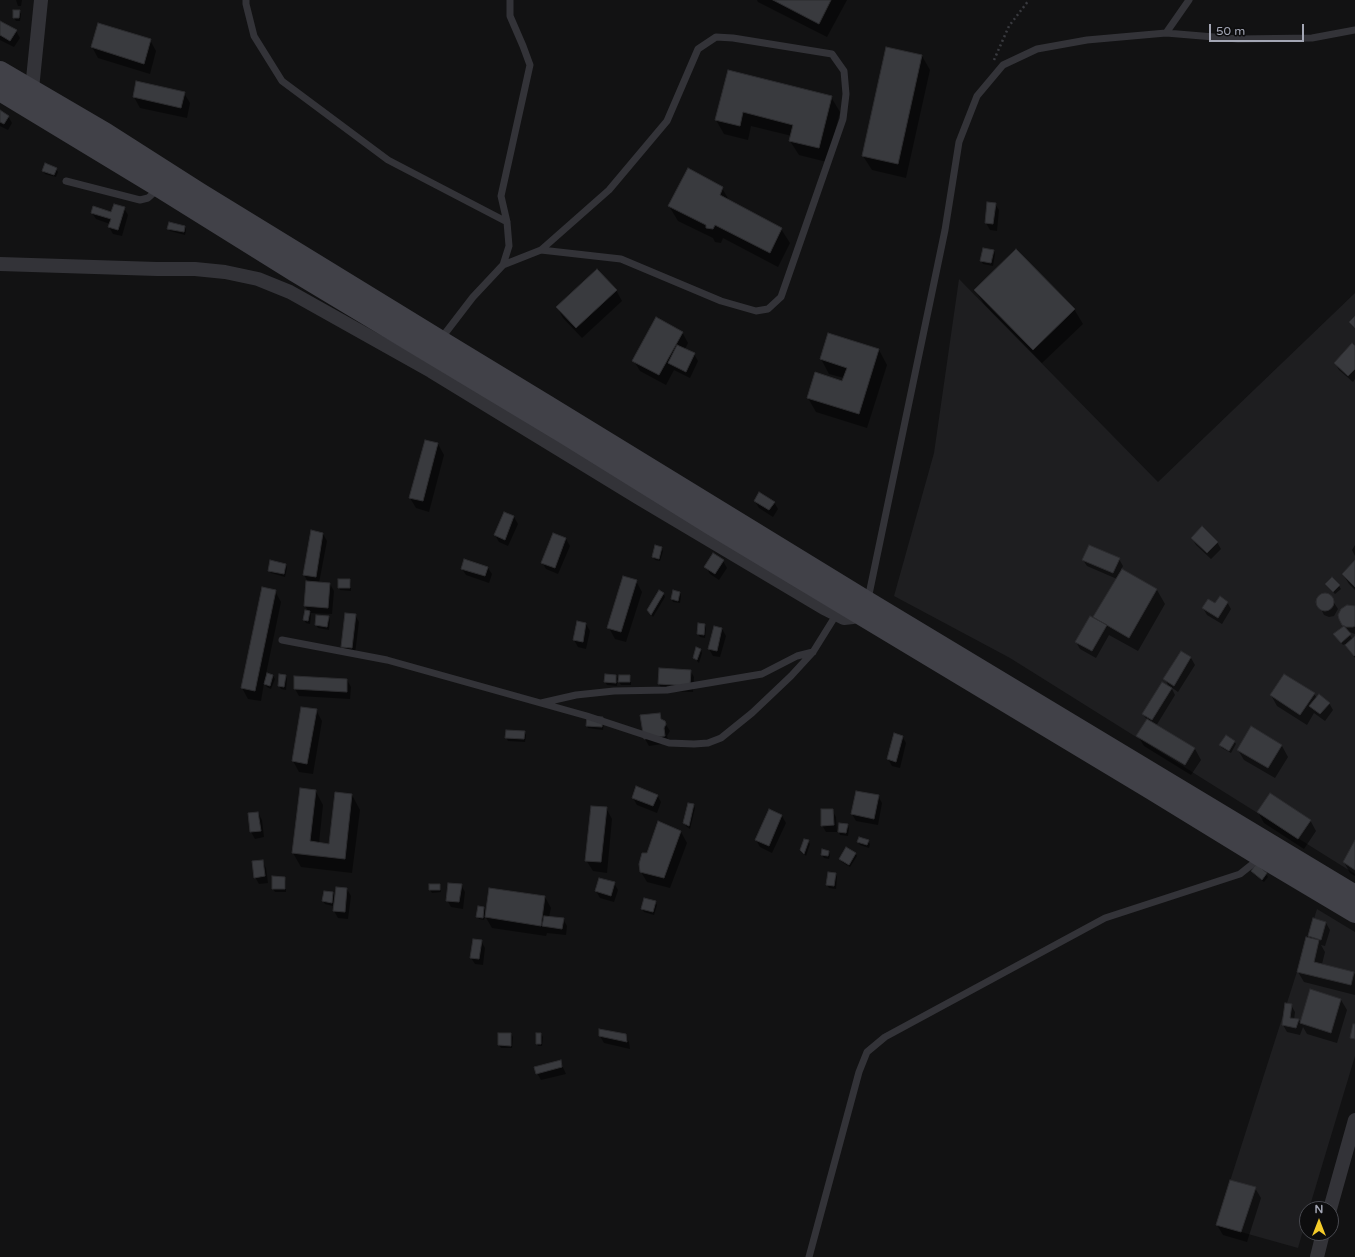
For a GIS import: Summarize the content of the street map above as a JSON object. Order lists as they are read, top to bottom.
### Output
{
  "scale_bar": "50 m",
  "north": "top"
}
